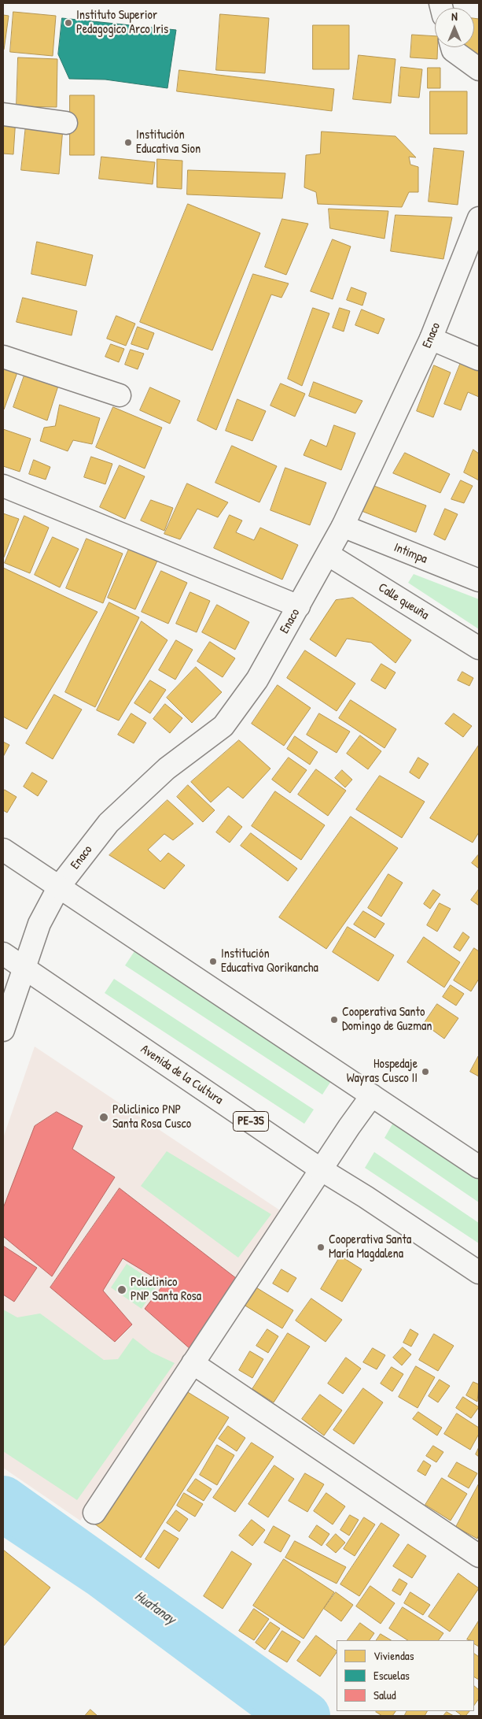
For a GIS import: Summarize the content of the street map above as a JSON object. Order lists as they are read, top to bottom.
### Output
{
  "streets": {
    "main road": [
      "Enaco",
      "Intimpa",
      "Calle queuña",
      "Avenida de la Cultura",
      "PE-3S"
    ]
  },
  "crossings": [
    ["Enaco", "Intimpa"],
    ["Enaco", "Calle queuña"],
    ["Enaco", "Avenida de la Cultura"]
  ],
  "water": ["Huatanay"],
  "places": [
    "Instituto Superior Pedagogico Arco Iris",
    "Institución Educativa Sion",
    "Institución Educativa Qorikancha",
    "Cooperativa Santo Domingo de Guzman",
    "Hospedaje Wayras Cusco II",
    "Policlinico PNP Santa Rosa Cusco",
    "Cooperativa Santa María Magdalena",
    "Policlinico PNP Santa Rosa"
  ],
  "legend": ["Viviendas", "Escuelas", "Salud"],
  "north": "top"
}
